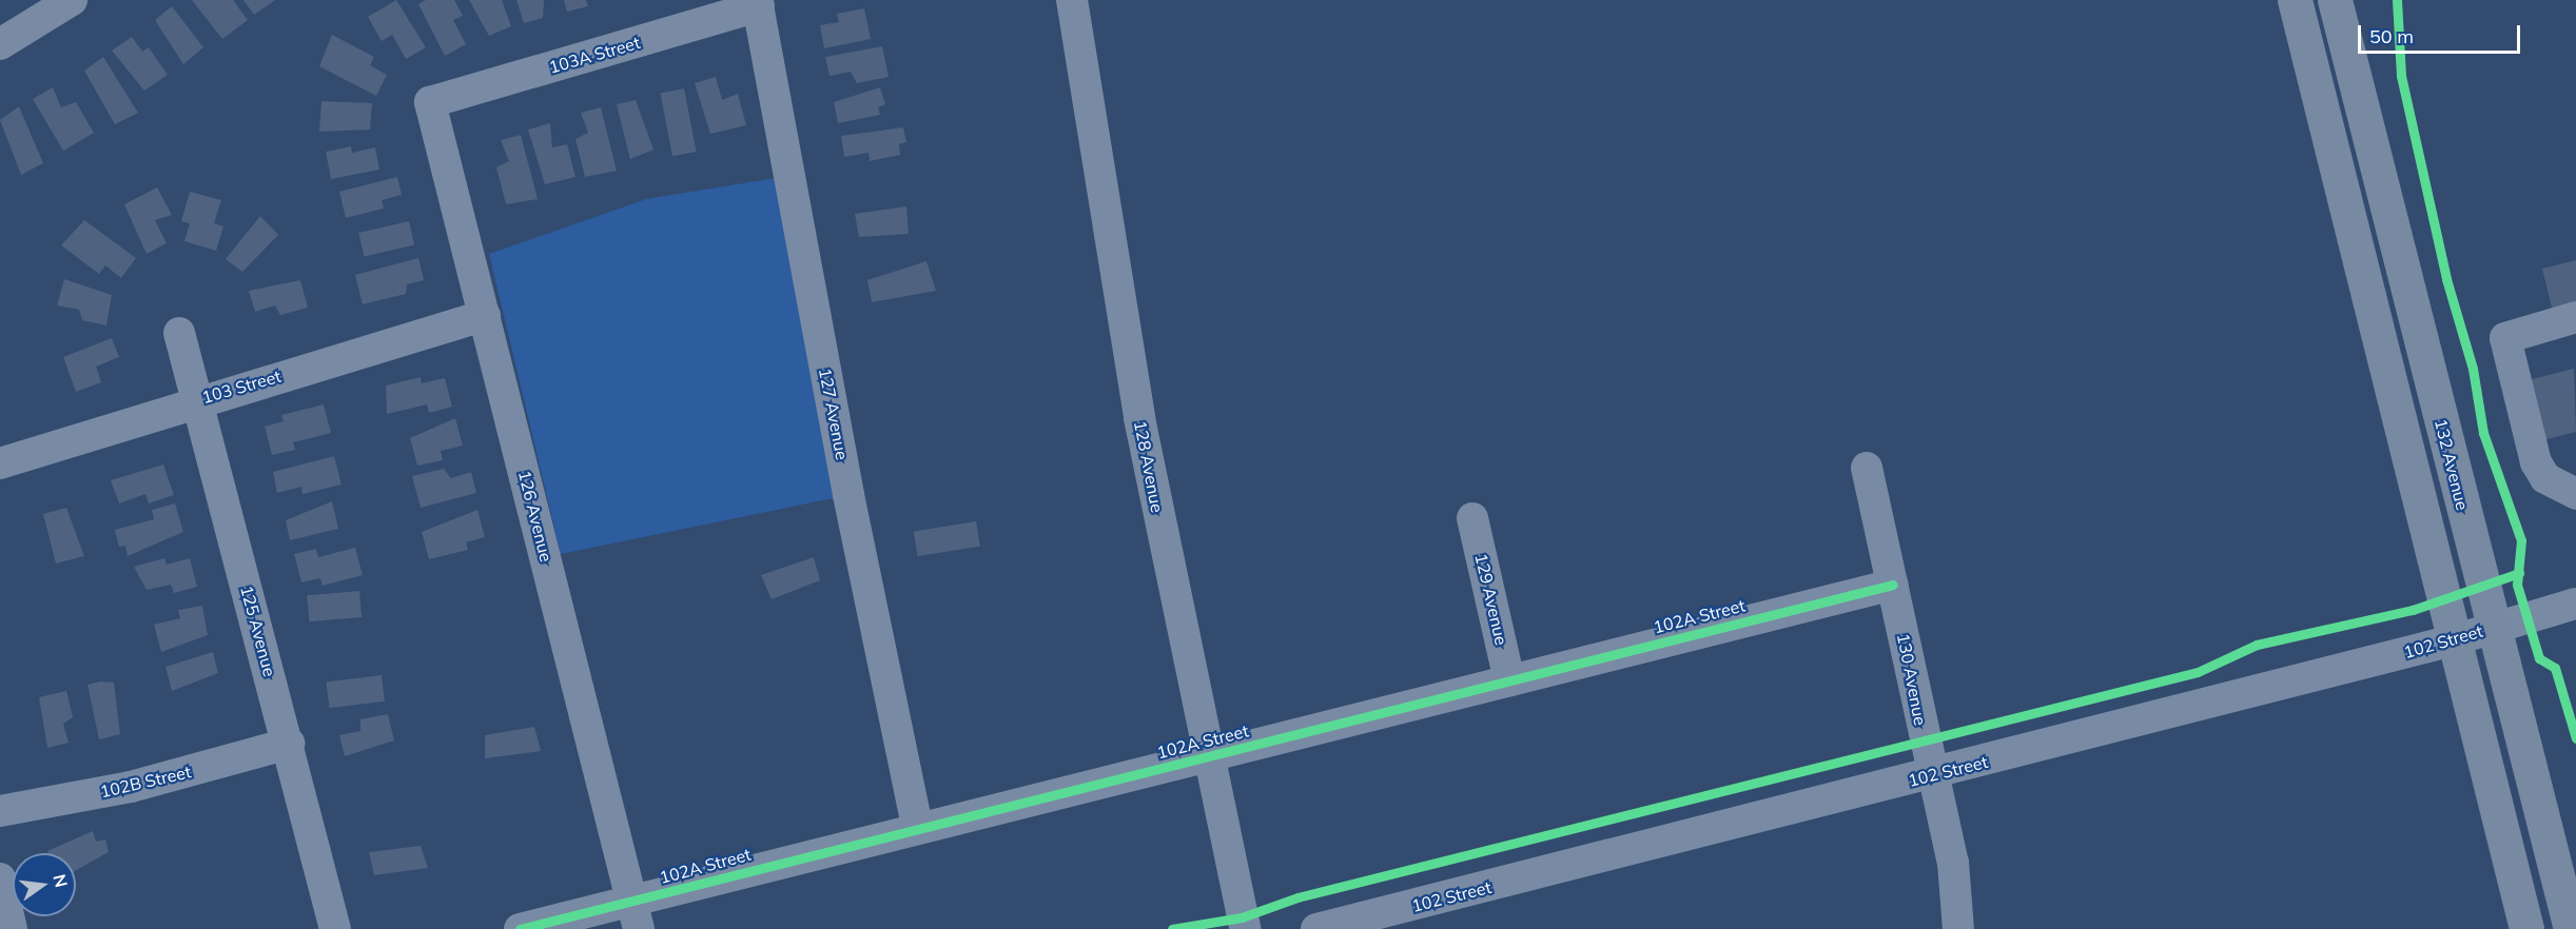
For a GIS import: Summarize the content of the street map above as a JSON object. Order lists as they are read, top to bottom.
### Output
{
  "streets": {
    "main road": ["132 Avenue"],
    "street": [
      "103A Street",
      "103 Street",
      "127 Avenue",
      "128 Avenue",
      "126 Avenue",
      "129 Avenue",
      "102A Street",
      "125 Avenue",
      "102 Street",
      "130 Avenue",
      "102B Street"
    ]
  },
  "crossings": [
    ["103A Street", "127 Avenue"],
    ["103A Street", "126 Avenue"],
    ["103 Street", "126 Avenue"],
    ["103 Street", "125 Avenue"],
    ["127 Avenue", "102A Street"],
    ["132 Avenue", "102 Street"],
    ["128 Avenue", "102A Street"],
    ["126 Avenue", "102A Street"],
    ["129 Avenue", "102A Street"],
    ["102A Street", "130 Avenue"],
    ["125 Avenue", "102B Street"],
    ["102 Street", "130 Avenue"]
  ],
  "scale_bar": "50 m",
  "north": "right"
}
